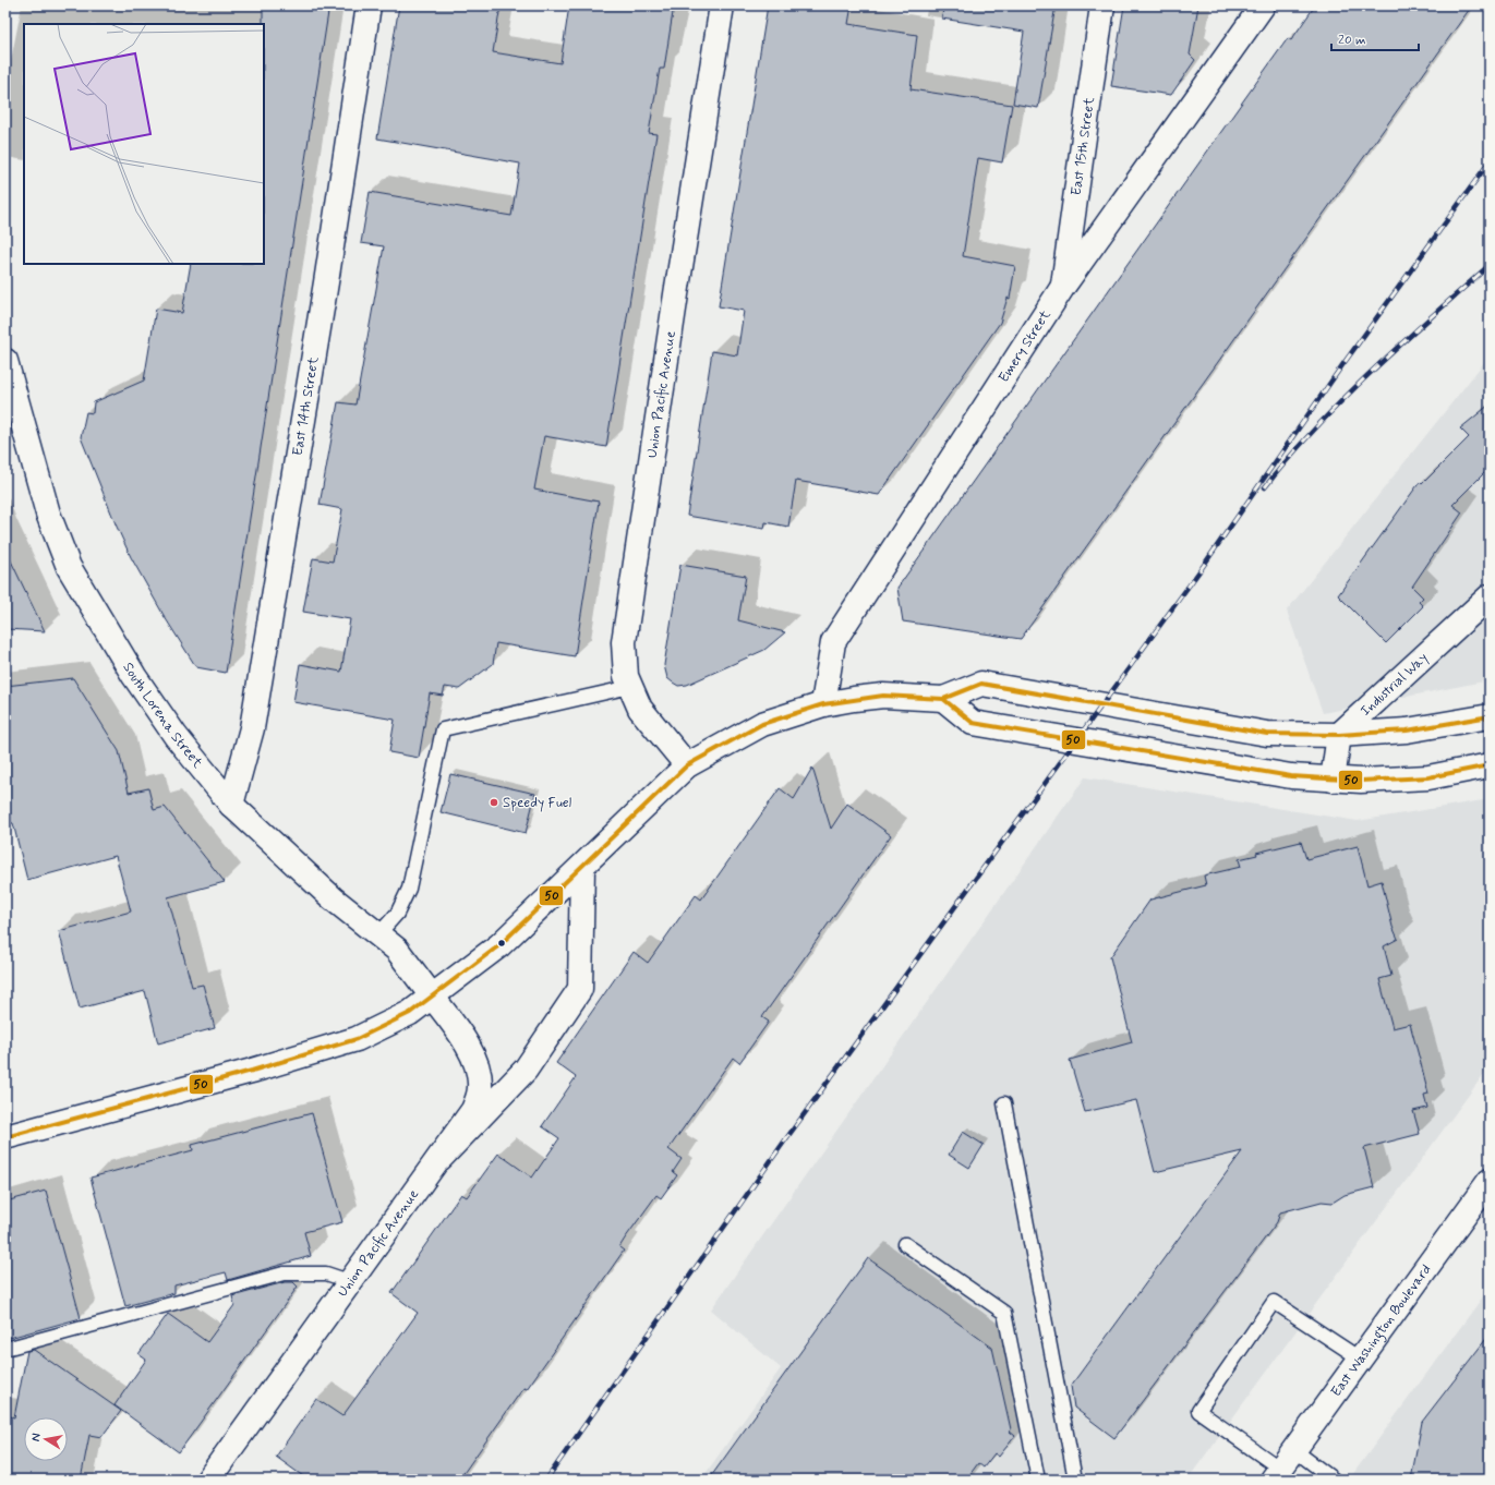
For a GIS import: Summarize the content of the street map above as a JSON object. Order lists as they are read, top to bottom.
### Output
{
  "streets": {
    "main road": [
      "East 15th Street",
      "Emery Street",
      "Union Pacific Avenue",
      "East 14th Street",
      "Industrial Way",
      "South Lorena Street",
      "East Washington Boulevard"
    ]
  },
  "crossings": [
    ["East 15th Street", "Emery Street"],
    ["Union Pacific Avenue", "South Lorena Street"],
    ["East 14th Street", "South Lorena Street"]
  ],
  "places": ["Speedy Fuel"],
  "lines": ["transit line 50"],
  "scale_bar": "20 m",
  "north": "left"
}
